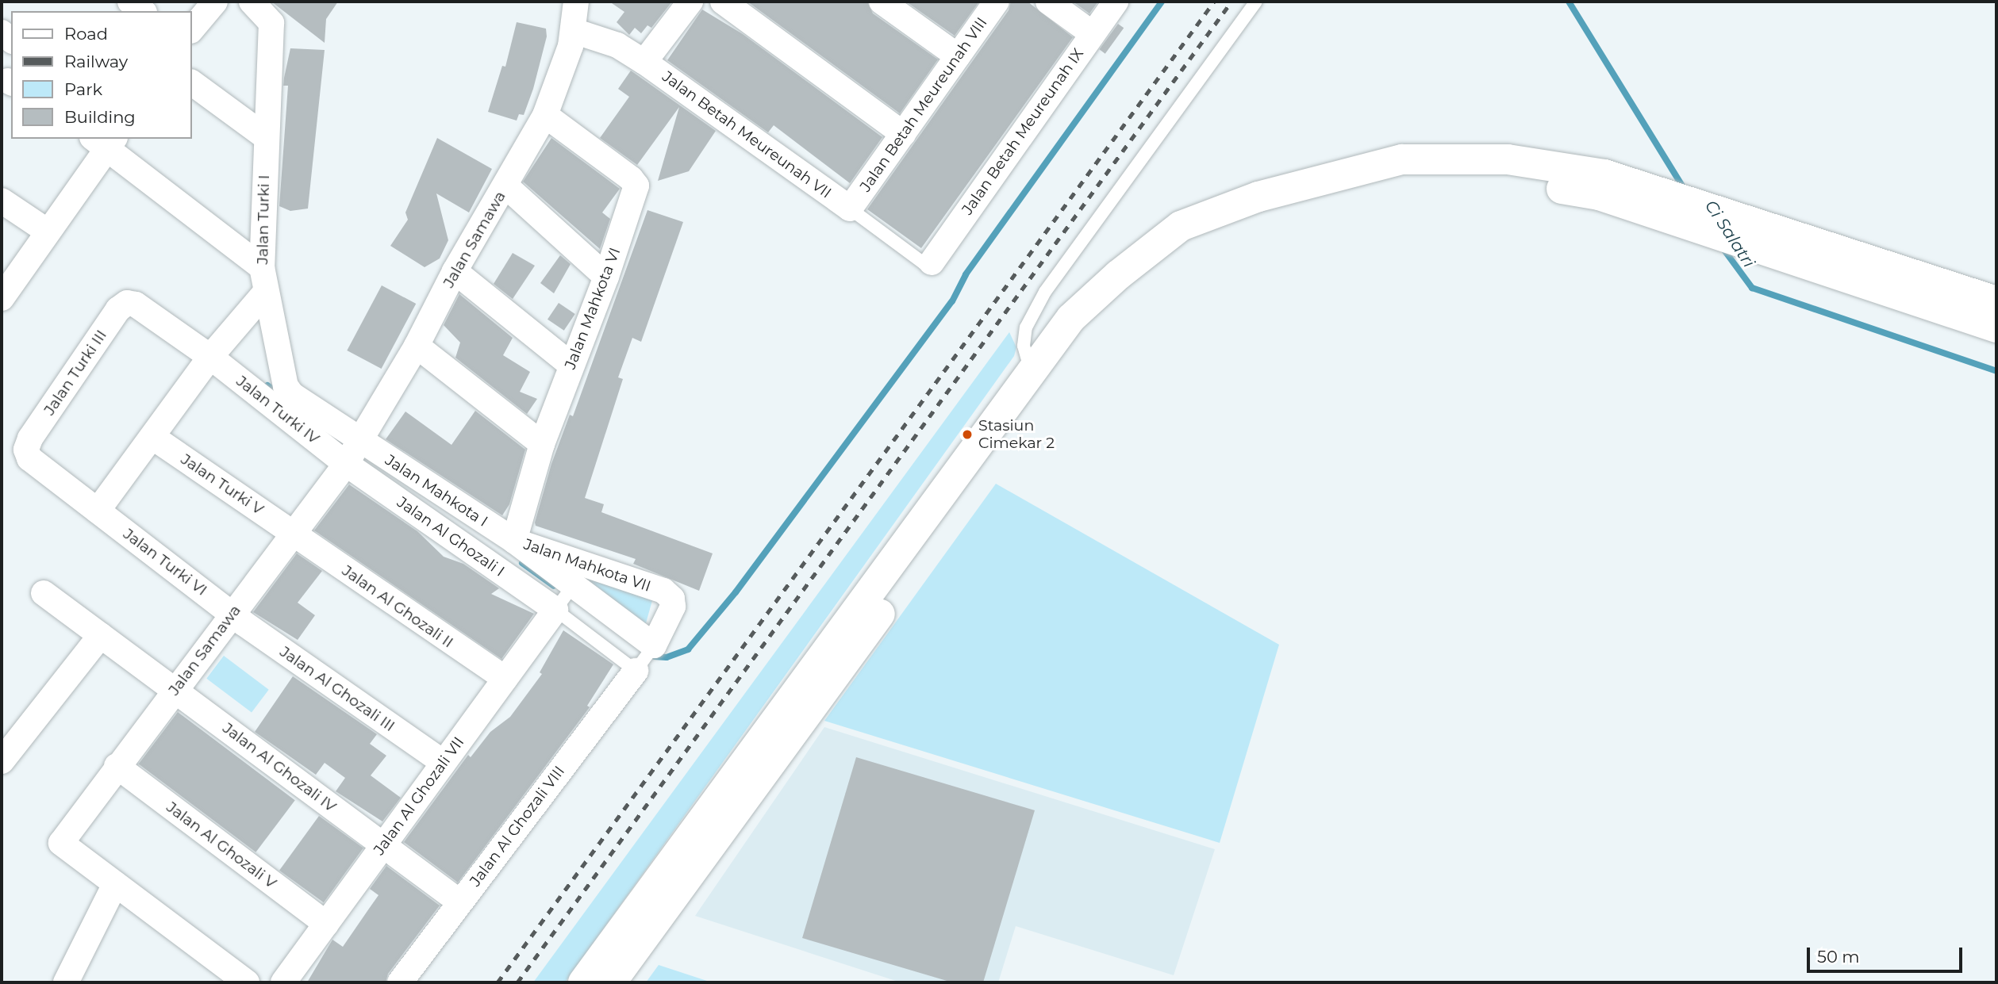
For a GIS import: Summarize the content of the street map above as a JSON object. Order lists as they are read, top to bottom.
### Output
{
  "streets": {
    "street": [
      "Jalan Betah Meureunah VIII",
      "Jalan Betah Meureunah IX",
      "Jalan Betah Meureunah VII",
      "Jalan Turki I",
      "Jalan Samawa",
      "Jalan Mahkota VI",
      "Jalan Turki III",
      "Jalan Turki IV",
      "Jalan Turki V",
      "Jalan Mahkota I",
      "Jalan Al Ghozali I",
      "Jalan Turki VI",
      "Jalan Mahkota VII",
      "Jalan Al Ghozali II",
      "Jalan Al Ghozali III",
      "Jalan Al Ghozali IV",
      "Jalan Al Ghozali VII",
      "Jalan Al Ghozali VIII",
      "Jalan Al Ghozali V"
    ]
  },
  "crossings": [
    ["Jalan Betah Meureunah VIII", "Jalan Betah Meureunah VII"],
    ["Jalan Betah Meureunah VII", "Jalan Samawa"],
    ["Jalan Turki I", "Jalan Samawa"],
    ["Jalan Turki I", "Jalan Turki IV"],
    ["Jalan Turki I", "Jalan Mahkota I"],
    ["Jalan Turki I", "Jalan Al Ghozali I"],
    ["Jalan Samawa", "Jalan Mahkota VI"],
    ["Jalan Samawa", "Jalan Turki IV"],
    ["Jalan Samawa", "Jalan Turki V"],
    ["Jalan Samawa", "Jalan Mahkota I"],
    ["Jalan Samawa", "Jalan Al Ghozali I"],
    ["Jalan Samawa", "Jalan Turki VI"],
    ["Jalan Samawa", "Jalan Al Ghozali II"],
    ["Jalan Samawa", "Jalan Al Ghozali III"],
    ["Jalan Samawa", "Jalan Al Ghozali IV"],
    ["Jalan Samawa", "Jalan Al Ghozali V"],
    ["Jalan Mahkota VI", "Jalan Mahkota I"],
    ["Jalan Mahkota VI", "Jalan Mahkota VII"],
    ["Jalan Turki III", "Jalan Turki IV"],
    ["Jalan Turki III", "Jalan Turki VI"],
    ["Jalan Turki IV", "Jalan Mahkota I"],
    ["Jalan Turki IV", "Jalan Al Ghozali I"],
    ["Jalan Turki V", "Jalan Al Ghozali II"],
    ["Jalan Mahkota I", "Jalan Al Ghozali I"],
    ["Jalan Mahkota I", "Jalan Mahkota VII"],
    ["Jalan Al Ghozali I", "Jalan Al Ghozali VII"],
    ["Jalan Turki VI", "Jalan Al Ghozali III"],
    ["Jalan Mahkota VII", "Jalan Al Ghozali VIII"],
    ["Jalan Al Ghozali II", "Jalan Al Ghozali VII"],
    ["Jalan Al Ghozali III", "Jalan Al Ghozali VII"],
    ["Jalan Al Ghozali IV", "Jalan Al Ghozali VII"],
    ["Jalan Al Ghozali IV", "Jalan Al Ghozali VIII"],
    ["Jalan Al Ghozali VII", "Jalan Al Ghozali V"]
  ],
  "water": ["Ci Salatri"],
  "places": ["Stasiun Cimekar 2"],
  "legend": [
    "Road",
    "Railway",
    "Park",
    "Building"
  ],
  "scale_bar": "50 m"
}
